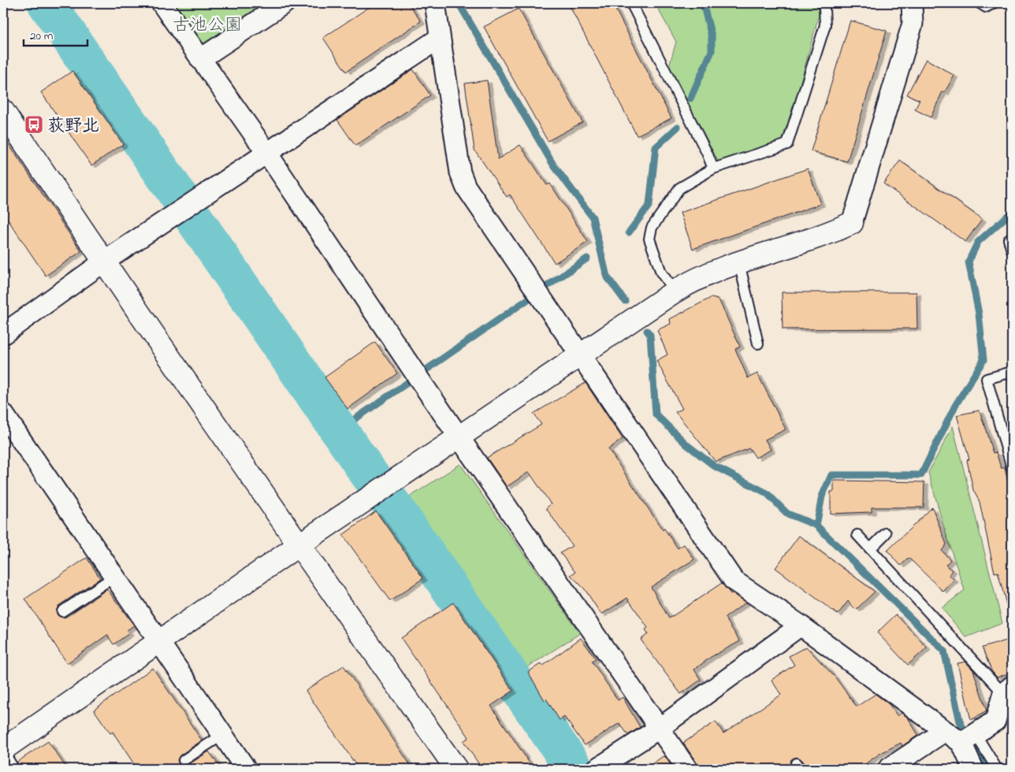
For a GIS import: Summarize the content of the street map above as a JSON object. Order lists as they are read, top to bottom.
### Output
{
  "parks": ["古池公園"],
  "places": {
    "bus stop": ["荻野北"]
  },
  "scale_bar": "20 m"
}
